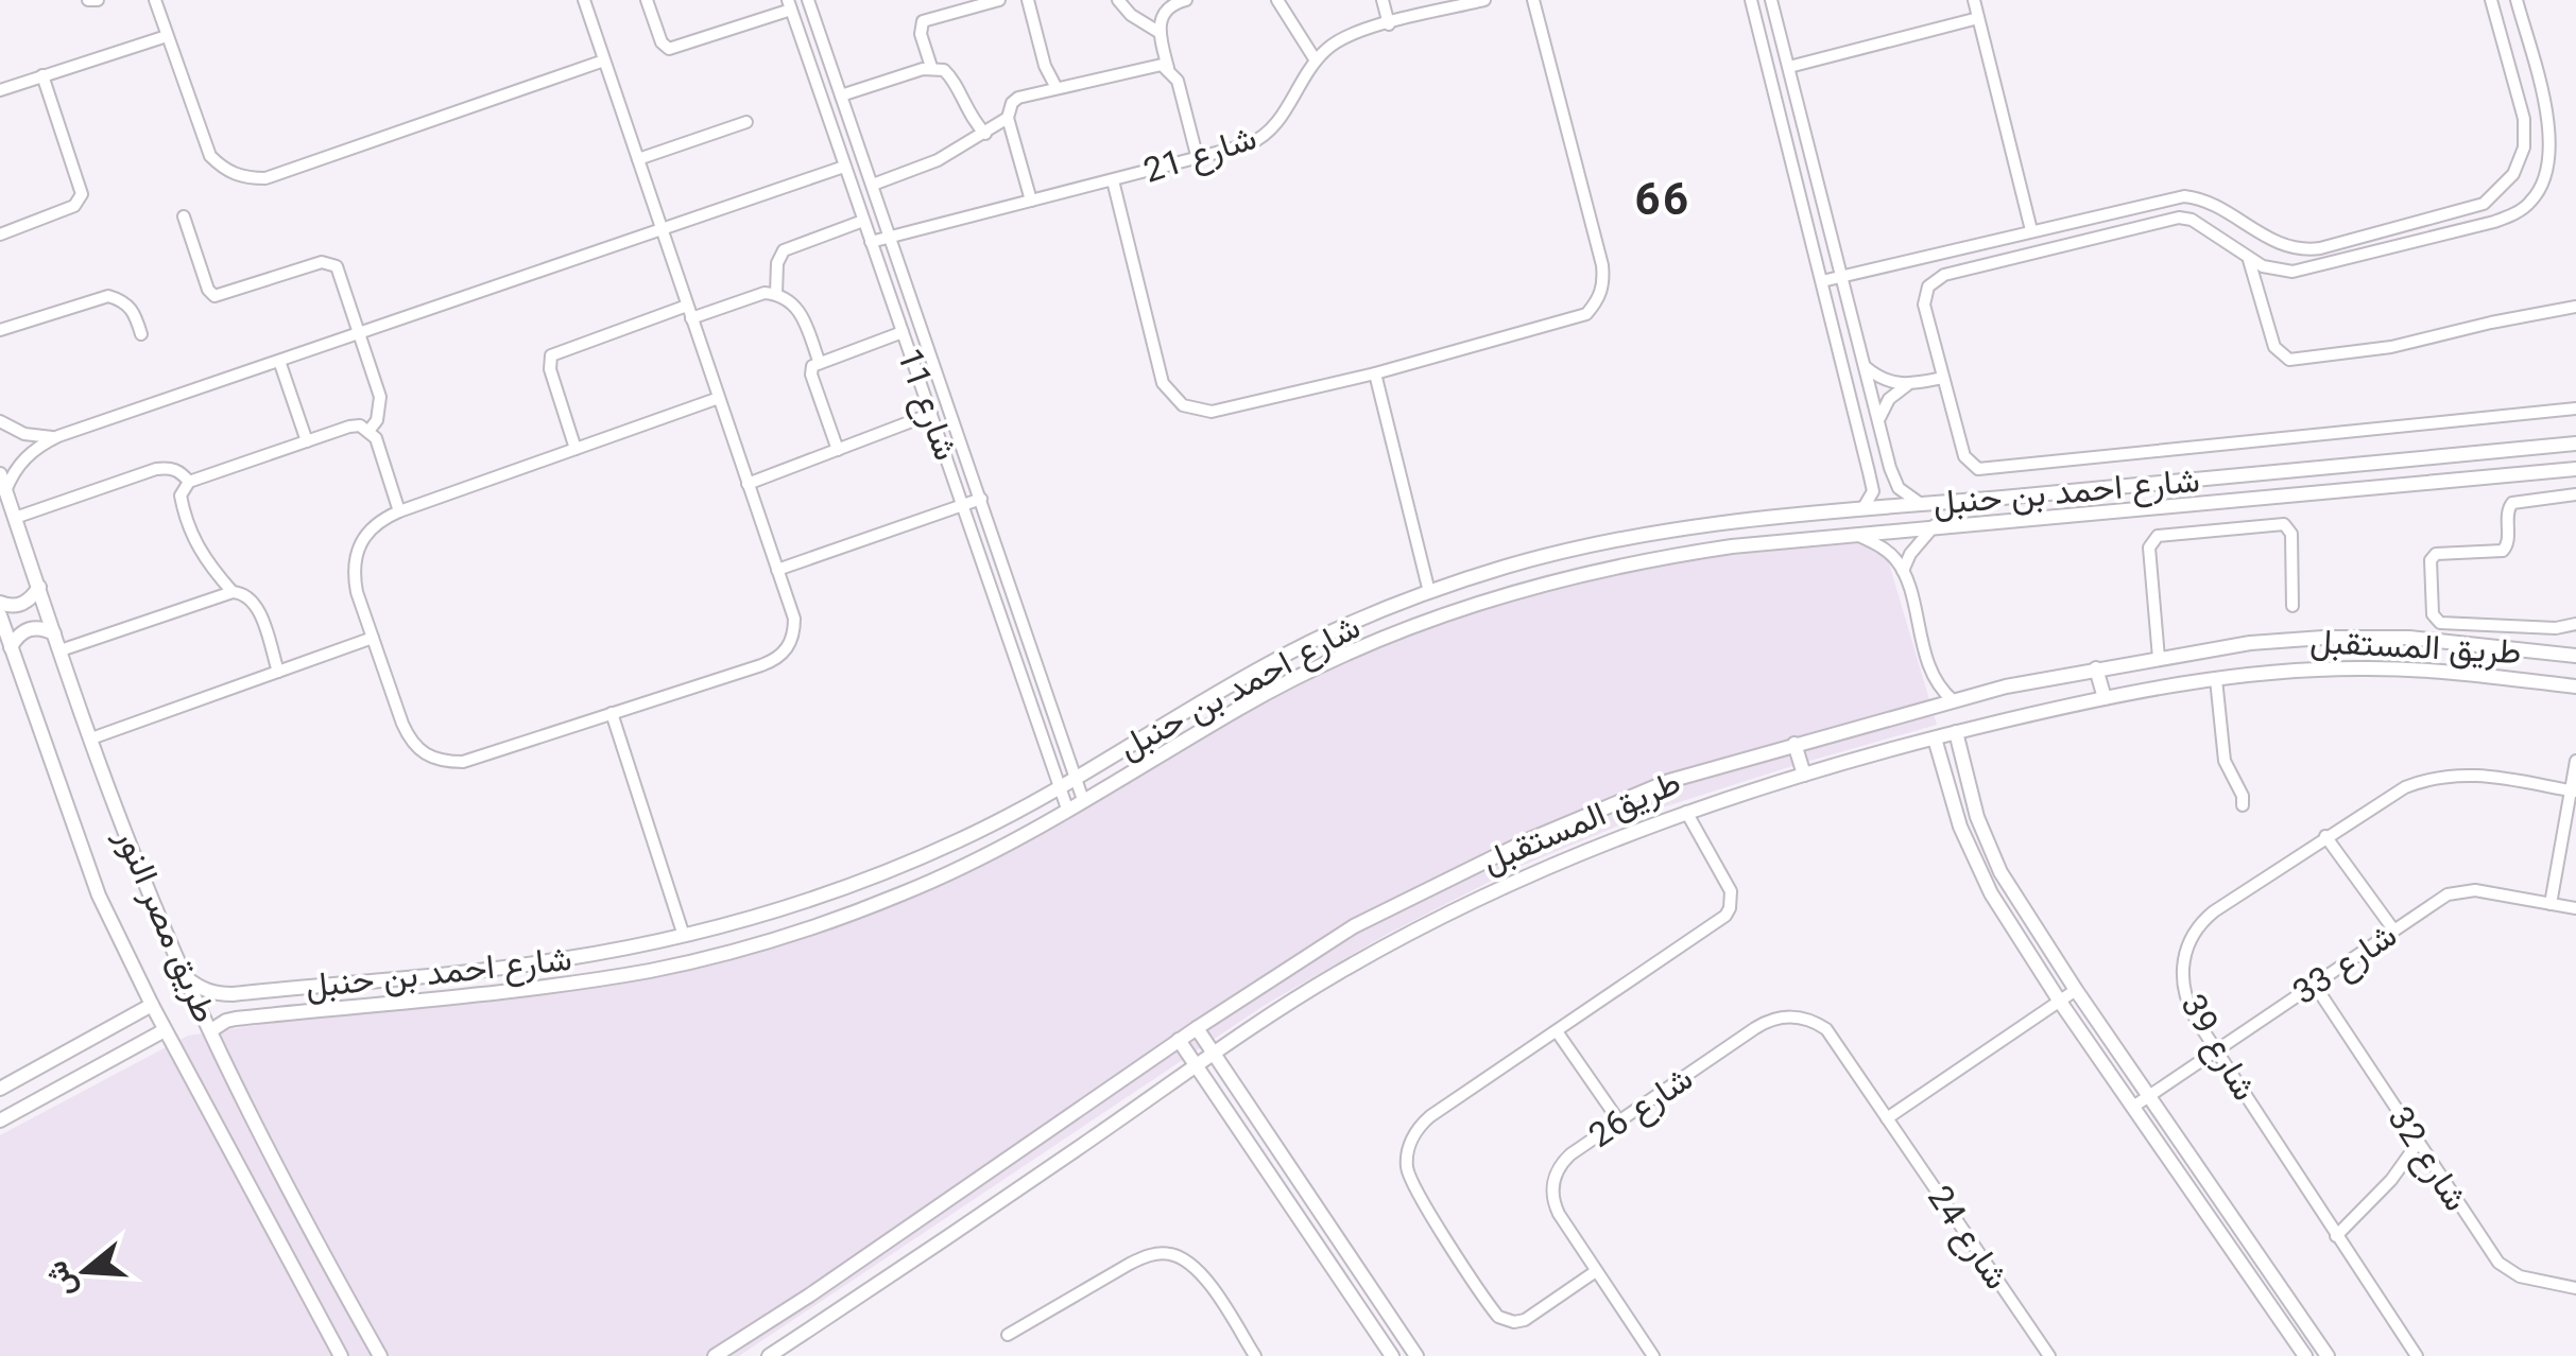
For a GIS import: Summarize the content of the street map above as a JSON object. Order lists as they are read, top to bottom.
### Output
{
  "streets": {
    "street": [
      "شارع 21",
      "شارع 11",
      "شارع احمد بن حنبل",
      "طريق المستقبل",
      "طريق مصر النور",
      "شارع 33",
      "شارع 39",
      "شارع 26",
      "شارع 32",
      "شارع 24"
    ]
  },
  "crossings": [
    ["شارع 21", "شارع 11"],
    ["شارع 11", "شارع احمد بن حنبل"],
    ["شارع احمد بن حنبل", "طريق مصر النور"],
    ["شارع 33", "شارع 39"],
    ["شارع 33", "شارع 32"],
    ["شارع 26", "شارع 24"]
  ],
  "districts": ["66"],
  "north": "left"
}
